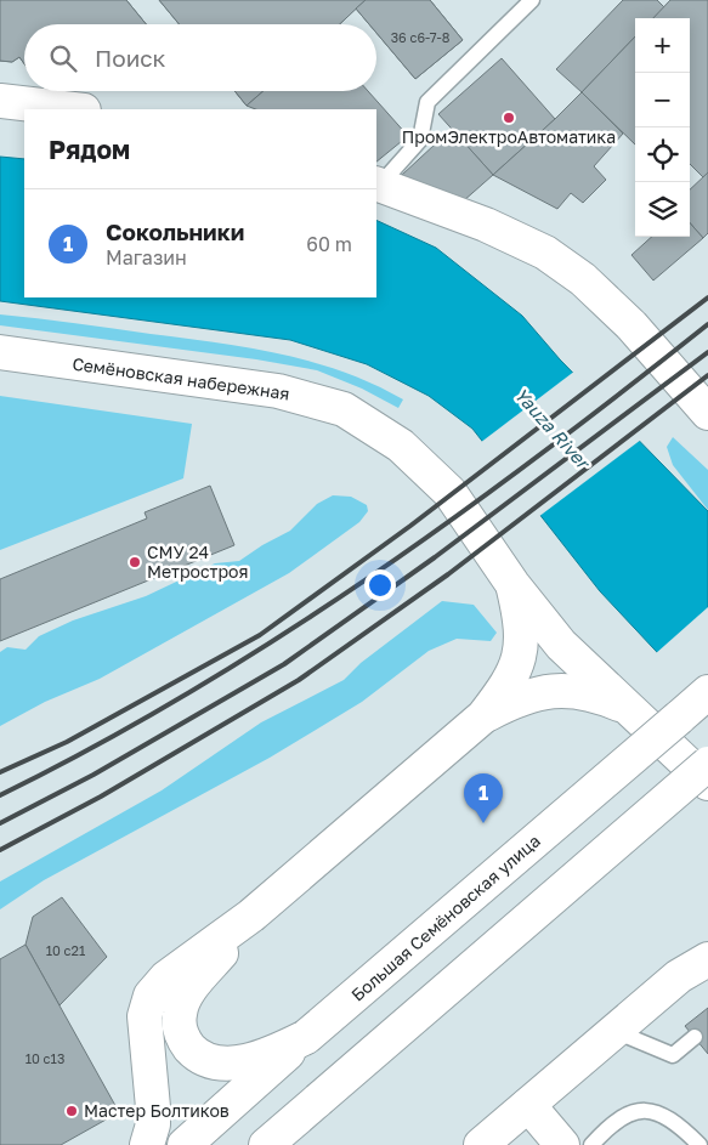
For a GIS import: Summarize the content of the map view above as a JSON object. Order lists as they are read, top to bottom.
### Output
{
  "streets": {
    "main road": ["Семёновская набережная", "Большая Семёновская улица"]
  },
  "water": ["Yauza River"],
  "places": ["ПромЭлектроАвтоматика", "СМУ 24 Метростроя", "Мастер Болтиков"],
  "house_numbers": ["36 с6-7-8", "10 с21", "10 с13"],
  "page": {
    "map_buttons": ["+", "−"],
    "search": "Поиск",
    "heading": "Рядом",
    "list": [
      {
        "mark": "1",
        "name": "Сокольники",
        "note": "Магазин",
        "value": "60 m"
      }
    ],
    "pins": "1"
  }
}
